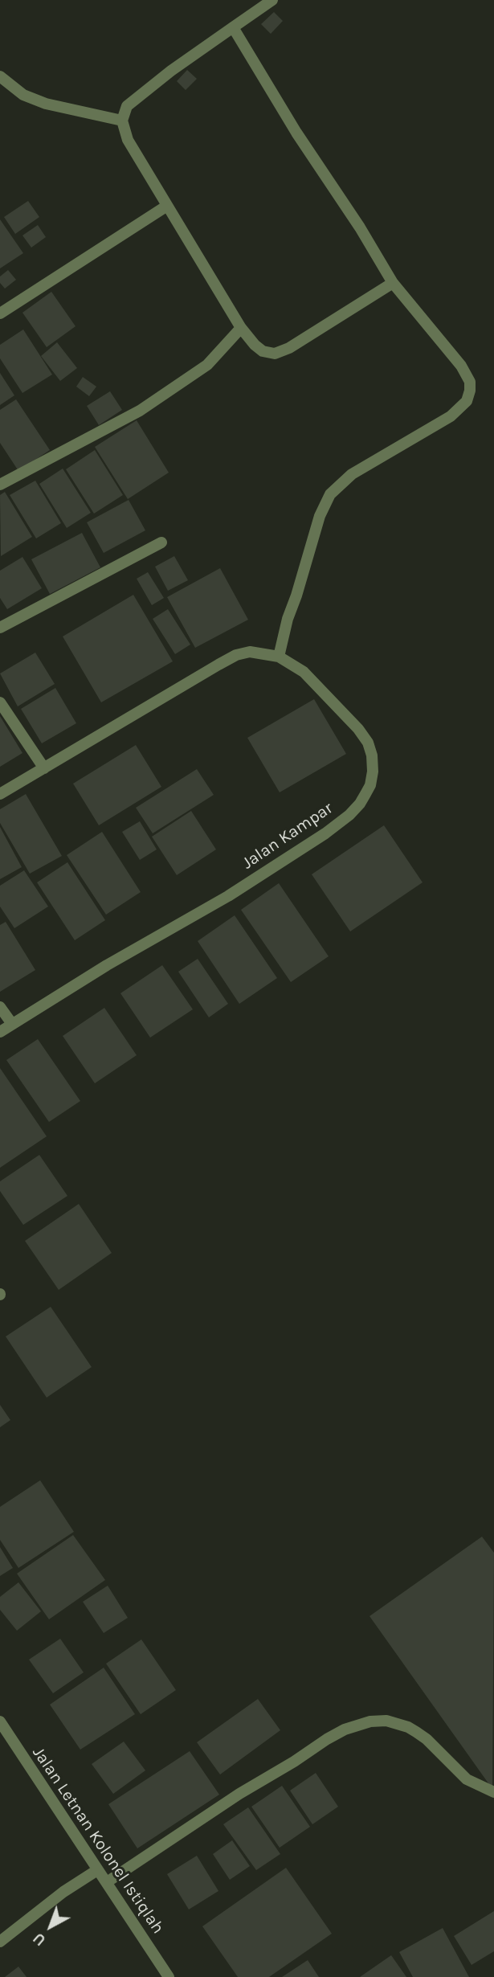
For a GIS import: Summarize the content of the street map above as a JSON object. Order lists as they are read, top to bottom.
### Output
{
  "streets": {
    "street": ["Jalan Kampar", "Jalan Letnan Kolonel Istiqlah"]
  },
  "north": "bottom left"
}
